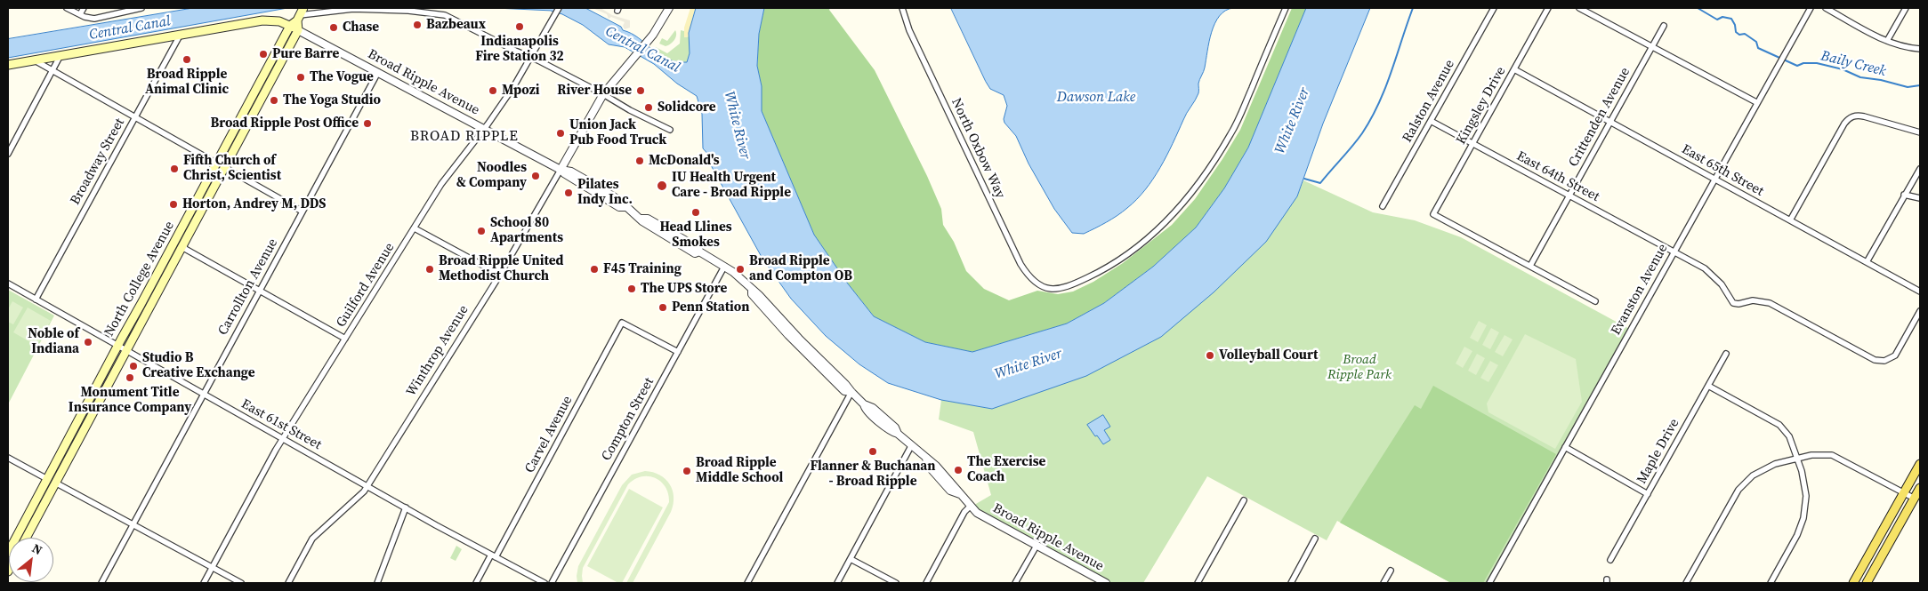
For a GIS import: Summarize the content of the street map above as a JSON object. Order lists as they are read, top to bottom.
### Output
{
  "streets": {
    "main road": ["North College Avenue"],
    "street": [
      "Broad Ripple Avenue",
      "Ralston Avenue",
      "Kingsley Drive",
      "Crittenden Avenue",
      "North Oxbow Way",
      "Broadway Street",
      "East 65th Street",
      "East 64th Street",
      "Guilford Avenue",
      "Carrollton Avenue",
      "Evanston Avenue",
      "Winthrop Avenue",
      "Compton Street",
      "East 61st Street",
      "Carvel Avenue",
      "Maple Drive"
    ]
  },
  "crossings": [
    ["Broad Ripple Avenue", "North College Avenue"],
    ["Broad Ripple Avenue", "Guilford Avenue"],
    ["Broad Ripple Avenue", "Carrollton Avenue"],
    ["Broad Ripple Avenue", "Winthrop Avenue"],
    ["Broad Ripple Avenue", "Compton Street"],
    ["Ralston Avenue", "East 64th Street"],
    ["Kingsley Drive", "Crittenden Avenue"],
    ["Kingsley Drive", "East 65th Street"],
    ["Kingsley Drive", "East 64th Street"],
    ["Crittenden Avenue", "East 65th Street"],
    ["Crittenden Avenue", "East 64th Street"],
    ["Broadway Street", "East 61st Street"],
    ["East 65th Street", "Evanston Avenue"],
    ["East 64th Street", "Evanston Avenue"],
    ["North College Avenue", "East 61st Street"],
    ["Guilford Avenue", "East 61st Street"],
    ["Carrollton Avenue", "East 61st Street"],
    ["Winthrop Avenue", "East 61st Street"],
    ["Compton Street", "Carvel Avenue"],
    ["East 61st Street", "Carvel Avenue"]
  ],
  "districts": ["BROAD RIPPLE"],
  "water": [
    "Central Canal",
    "Baily Creek",
    "Dawson Lake",
    "White River"
  ],
  "parks": ["Broad Ripple Park"],
  "places": [
    "Bazbeaux",
    "Indianapolis Fire Station 32",
    "Chase",
    "Pure Barre",
    "Broad Ripple Animal Clinic",
    "The Vogue",
    "Mpozi",
    "River House",
    "The Yoga Studio",
    "Solidcore",
    "Broad Ripple Post Office",
    "Union Jack Pub Food Truck",
    "McDonald's",
    "Fifth Church of Christ, Scientist",
    "Noodles & Company",
    "IU Health Urgent Care - Broad Ripple",
    "Pilates Indy Inc.",
    "Horton, Andrey M, DDS",
    "Head Llines Smokes",
    "School 80 Apartments",
    "Broad Ripple United Methodist Church",
    "F45 Training",
    "Broad Ripple and Compton OB",
    "The UPS Store",
    "Penn Station",
    "Noble of Indiana",
    "Volleyball Court",
    "Studio B Creative Exchange",
    "Monument Title Insurance Company",
    "Flanner & Buchanan - Broad Ripple",
    "The Exercise Coach",
    "Broad Ripple Middle School"
  ],
  "north": "top right"
}
